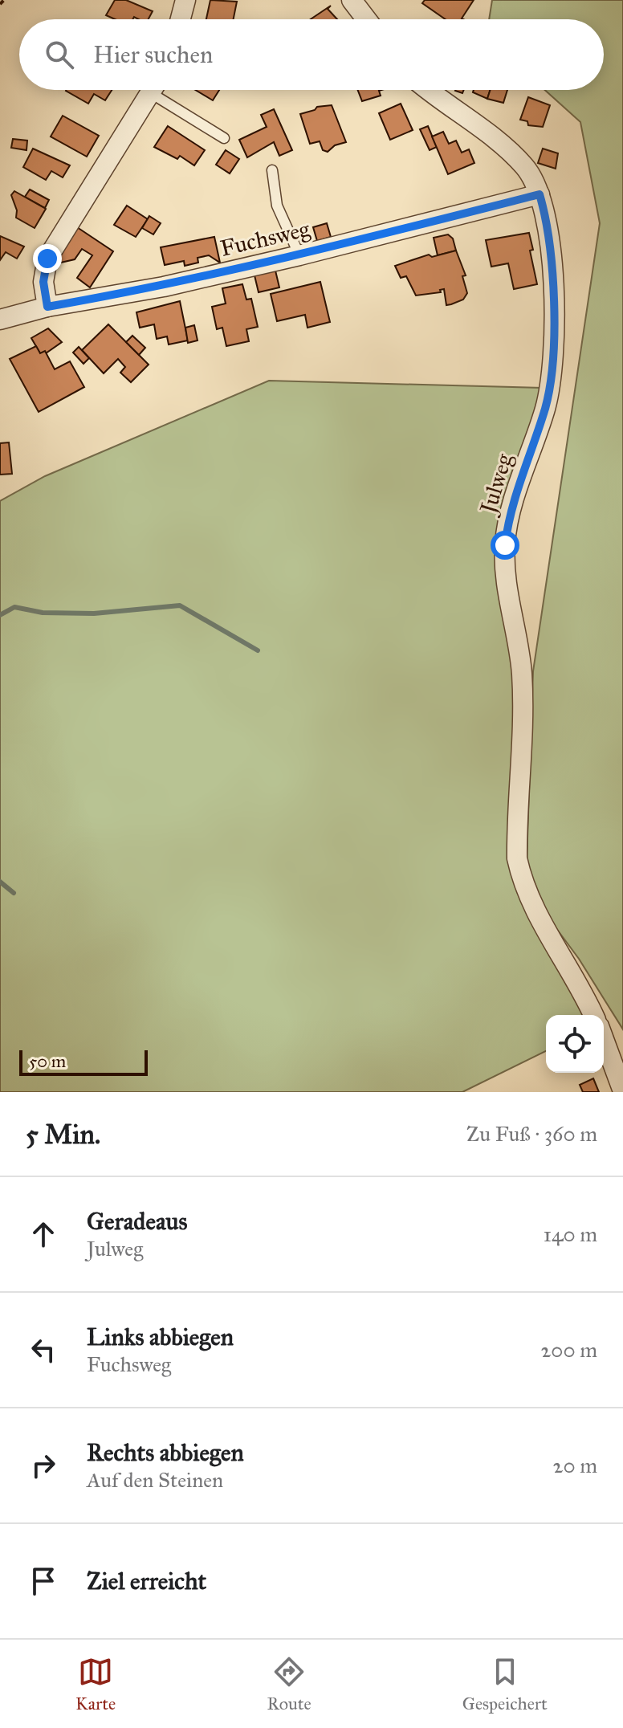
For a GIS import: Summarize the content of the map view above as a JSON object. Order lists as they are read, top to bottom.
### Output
{
  "streets": {
    "street": ["Fuchsweg", "Julweg"]
  },
  "crossings": [
    ["Fuchsweg", "Julweg"]
  ],
  "scale_bar": "50 m",
  "page": {
    "search": "Hier suchen",
    "scale": "50 m",
    "heading": ["5 Min.", "Zu Fuß · 360 m"],
    "list": [
      ["Geradeaus", "Julweg", "140 m"],
      ["Links abbiegen", "Fuchsweg", "200 m"],
      ["Rechts abbiegen", "Auf den Steinen", "20 m"],
      "Ziel erreicht"
    ],
    "nav": ["Karte", "Route", "Gespeichert"]
  }
}
